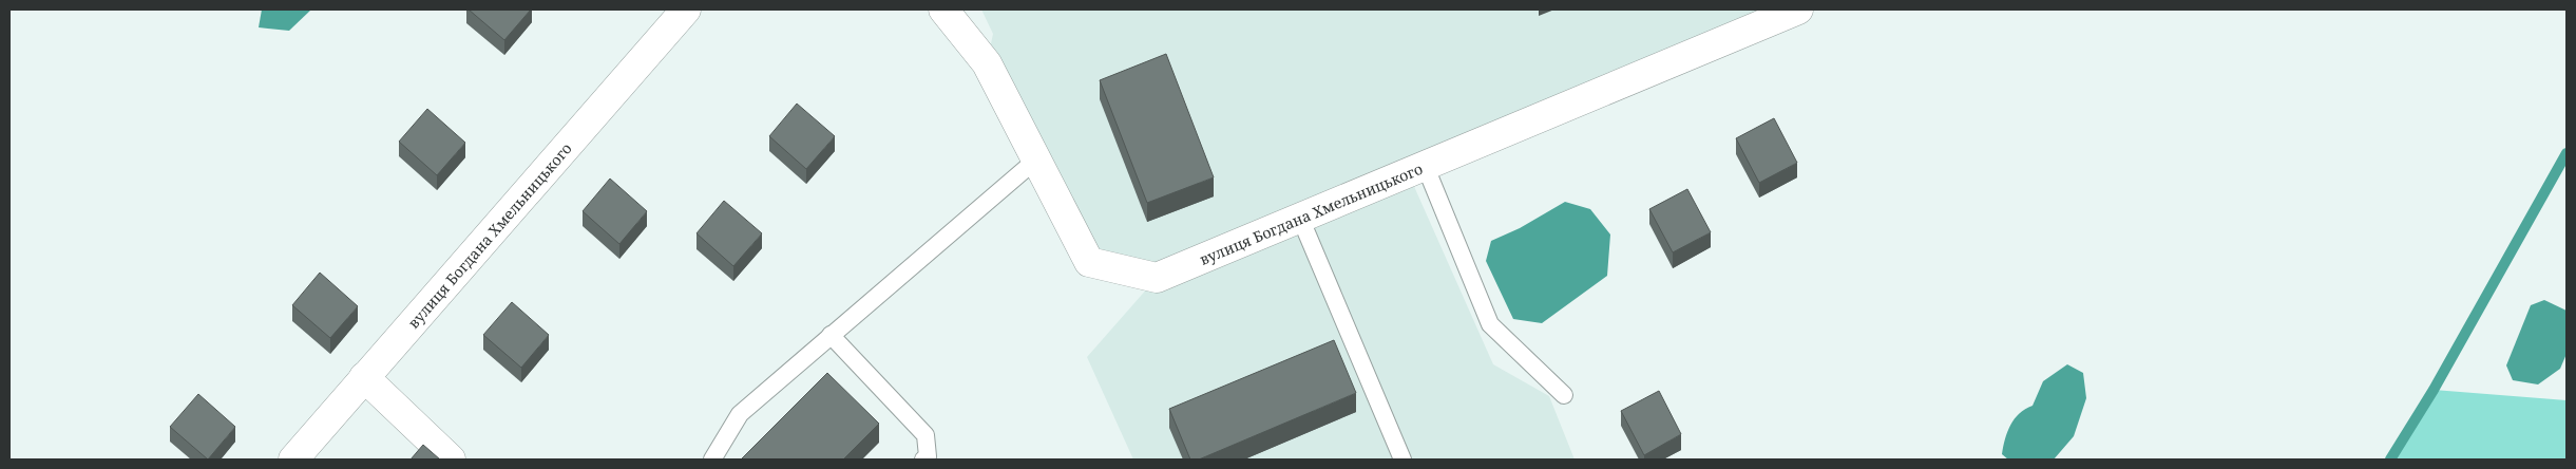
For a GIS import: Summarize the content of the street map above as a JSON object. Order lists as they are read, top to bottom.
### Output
{
  "streets": {
    "street": ["вулиця Богдана Хмельницького"]
  }
}
